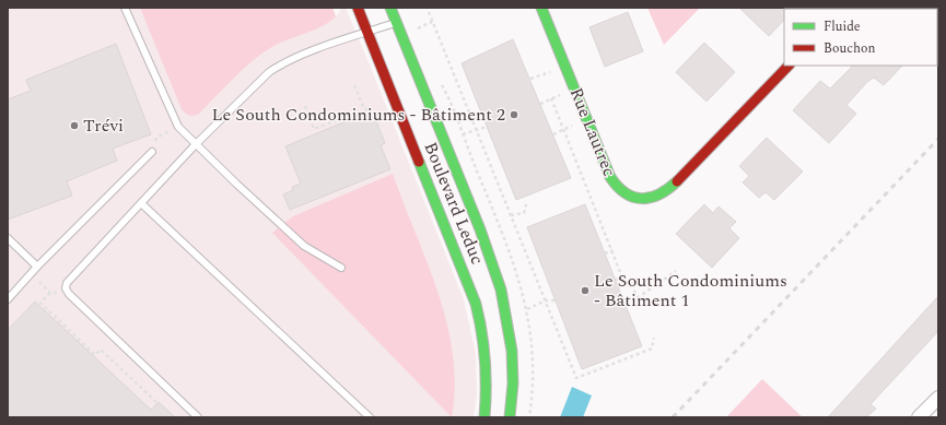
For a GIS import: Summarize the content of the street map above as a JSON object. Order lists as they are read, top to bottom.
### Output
{
  "streets": {
    "street": ["Rue Lautrec", "Boulevard Leduc"]
  },
  "places": ["Le South Condominiums - Bâtiment 2", "Trévi", "Le South Condominiums - Bâtiment 1"],
  "legend": ["Fluide", "Bouchon"]
}
